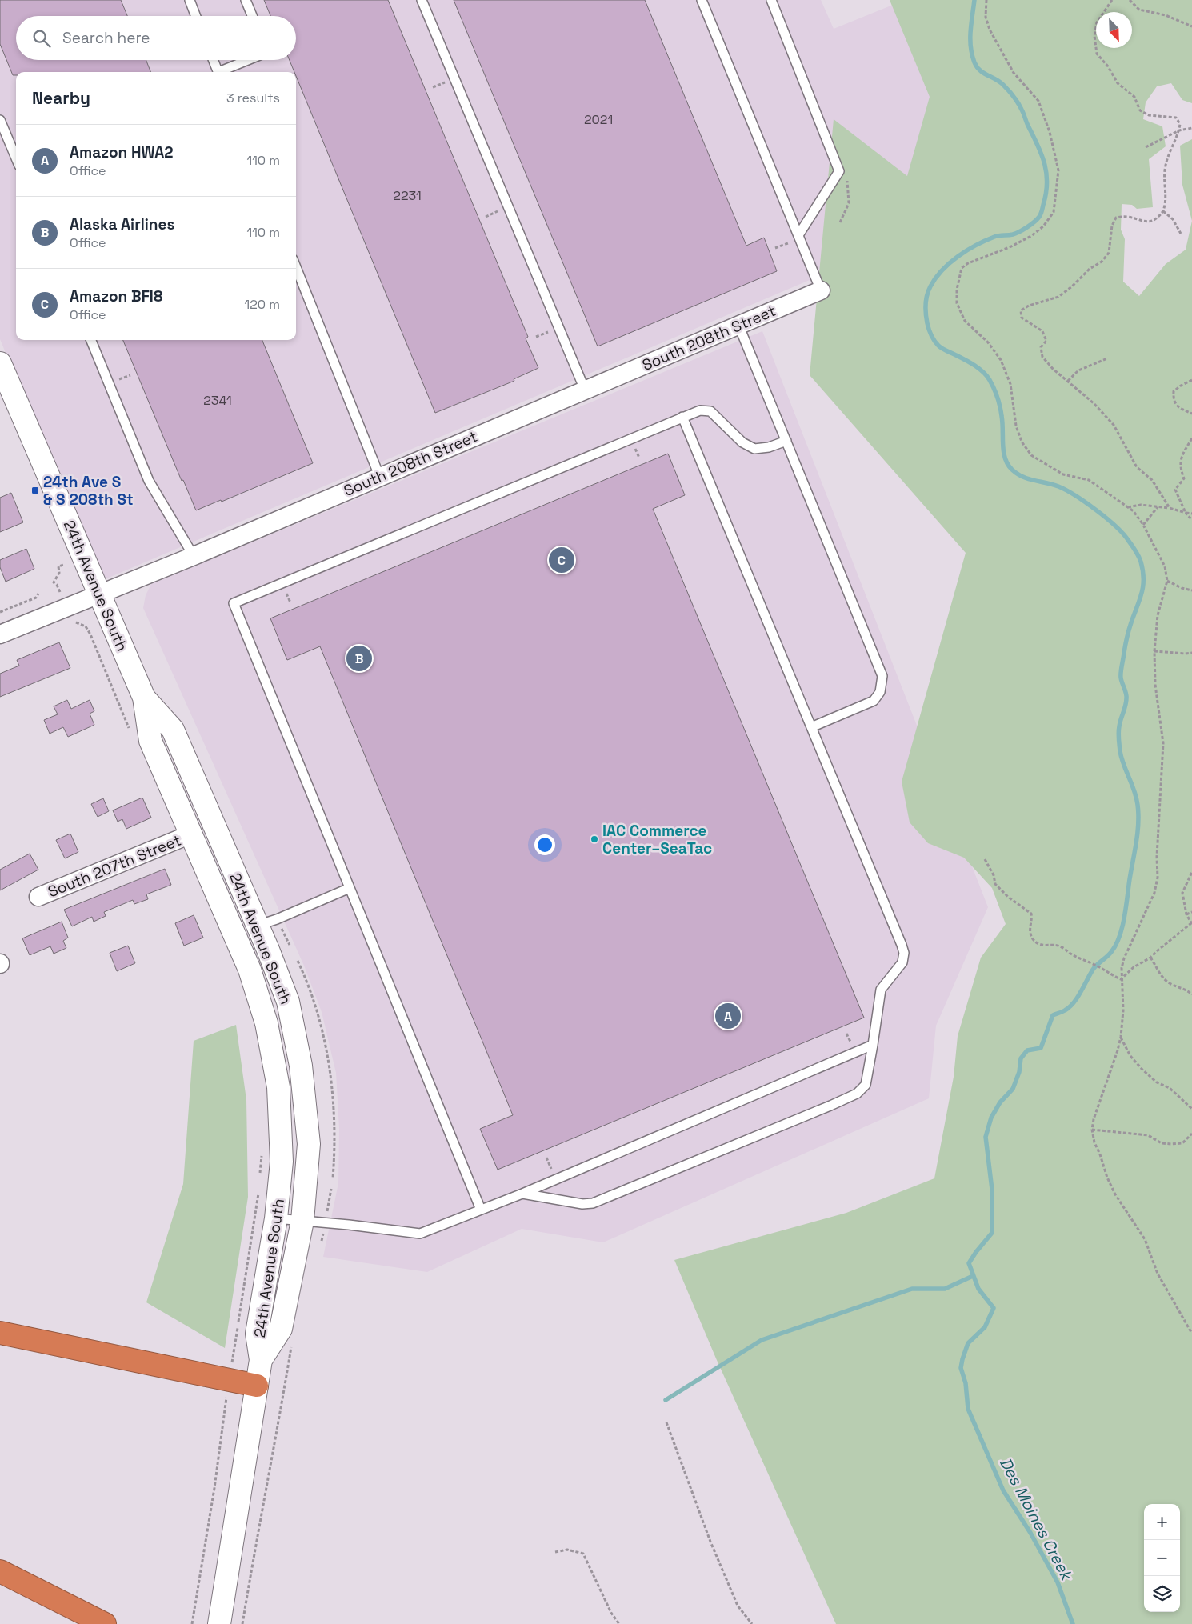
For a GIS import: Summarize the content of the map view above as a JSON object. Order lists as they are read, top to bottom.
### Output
{
  "streets": {
    "street": ["South 208th Street", "24th Avenue South", "South 207th Street"]
  },
  "crossings": [
    ["South 208th Street", "24th Avenue South"],
    ["24th Avenue South", "South 207th Street"]
  ],
  "water": ["Des Moines Creek"],
  "places": {
    "transit": ["24th Ave S & S 208th St"],
    "other": ["IAC Commerce Center–SeaTac"]
  },
  "house_numbers": ["2021", "2231", "2341"],
  "north": "bottom right",
  "page": {
    "search": "Search here",
    "heading": ["Nearby", "3 results"],
    "list": [
      {
        "mark": "A",
        "name": "Amazon HWA2",
        "note": "Office",
        "value": "110 m"
      },
      {
        "mark": "B",
        "name": "Alaska Airlines",
        "note": "Office",
        "value": "110 m"
      },
      {
        "mark": "C",
        "name": "Amazon BFI8",
        "note": "Office",
        "value": "120 m"
      }
    ],
    "pins": ["C", "B", "A"],
    "map_buttons": ["+", "−"]
  }
}
